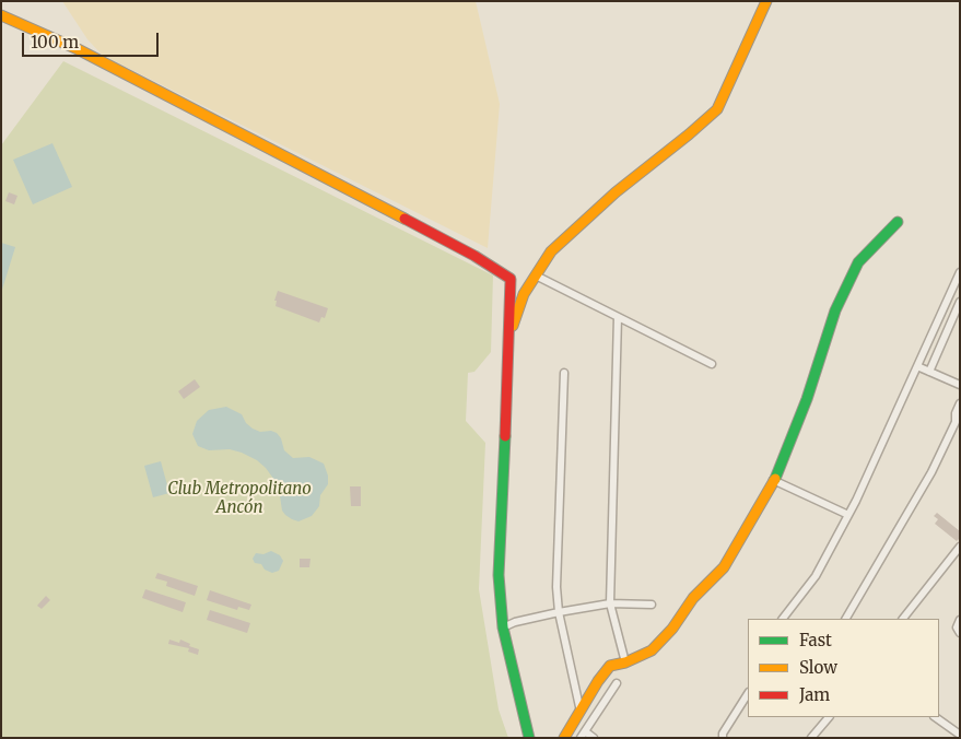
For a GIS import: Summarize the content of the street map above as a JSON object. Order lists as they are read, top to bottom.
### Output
{
  "parks": ["Club Metropolitano Ancón"],
  "legend": ["Fast", "Slow", "Jam"],
  "scale_bar": "100 m"
}
